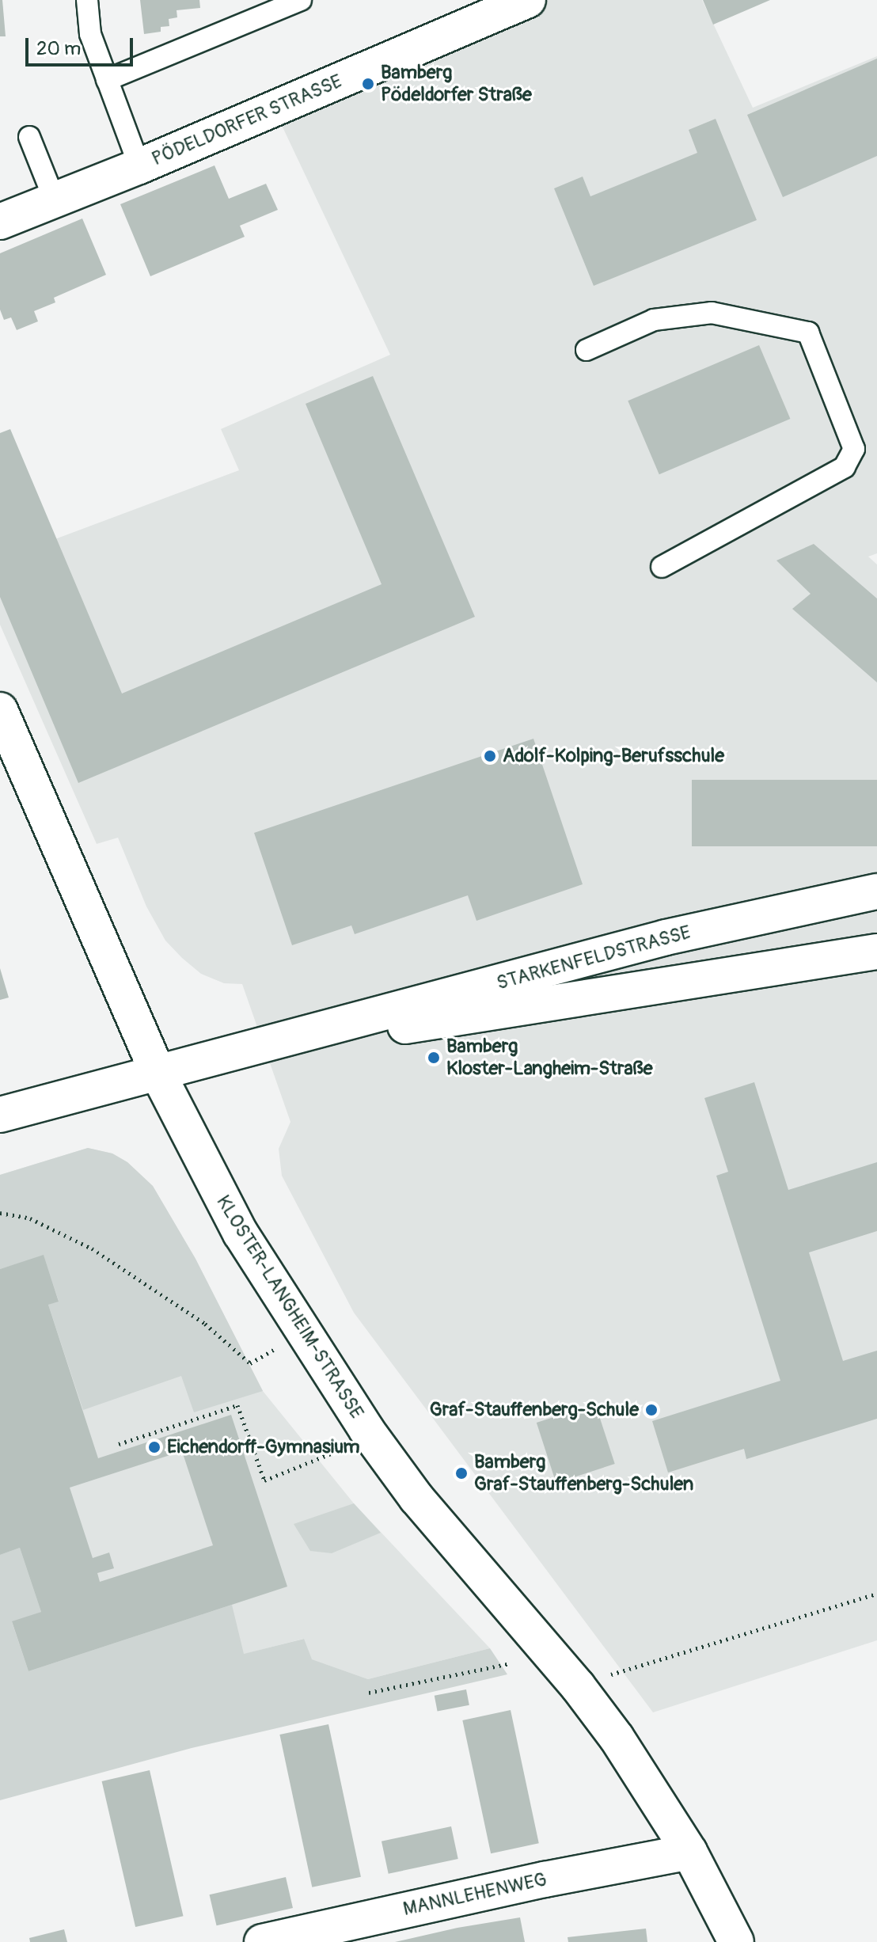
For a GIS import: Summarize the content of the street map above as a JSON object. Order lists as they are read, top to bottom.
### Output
{
  "streets": {
    "street": [
      "PÖDELDORFER STRASSE",
      "STARKENFELDSTRASSE",
      "KLOSTER-LANGHEIM-STRASSE",
      "MANNLEHENWEG"
    ]
  },
  "crossings": [
    ["STARKENFELDSTRASSE", "KLOSTER-LANGHEIM-STRASSE"],
    ["KLOSTER-LANGHEIM-STRASSE", "MANNLEHENWEG"]
  ],
  "places": [
    "Bamberg Pödeldorfer Straße",
    "Adolf-Kolping-Berufsschule",
    "Bamberg Kloster-Langheim-Straße",
    "Graf-Stauffenberg-Schule",
    "Eichendorff-Gymnasium",
    "Bamberg Graf-Stauffenberg-Schulen"
  ],
  "scale_bar": "20 m"
}
